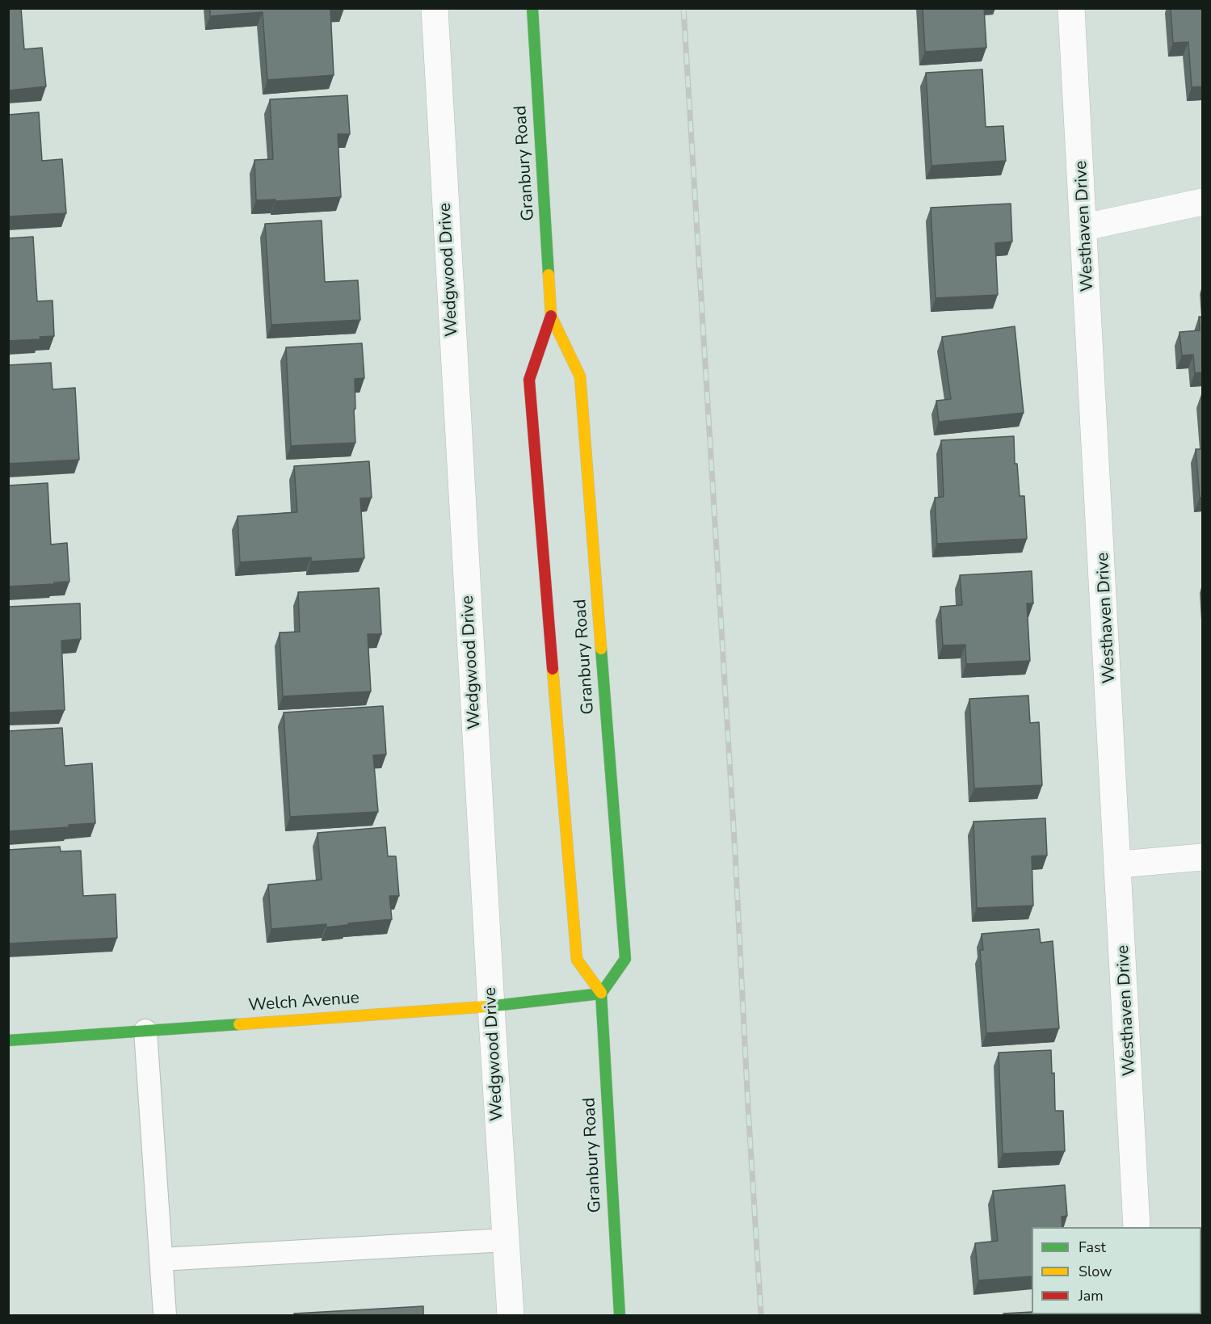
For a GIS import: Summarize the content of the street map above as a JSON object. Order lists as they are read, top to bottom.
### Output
{
  "streets": {
    "main road": ["Granbury Road", "Welch Avenue"],
    "street": ["Westhaven Drive", "Wedgwood Drive"]
  },
  "crossings": [
    ["Granbury Road", "Welch Avenue"],
    ["Wedgwood Drive", "Welch Avenue"]
  ],
  "legend": ["Fast", "Slow", "Jam"]
}
